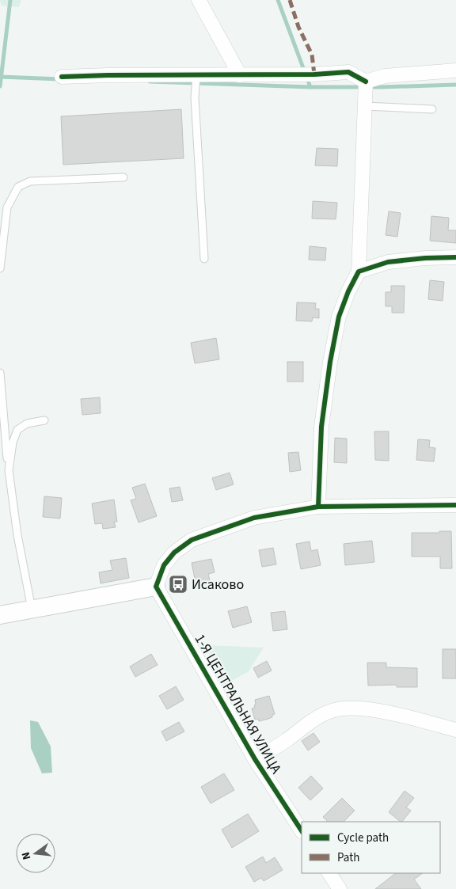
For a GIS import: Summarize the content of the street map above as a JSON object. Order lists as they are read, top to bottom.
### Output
{
  "streets": {
    "street": ["1-Я ЦЕНТРАЛЬНАЯ УЛИЦА"]
  },
  "places": {
    "bus stop": ["Исаково"]
  },
  "legend": ["Cycle path", "Path"],
  "north": "left"
}
